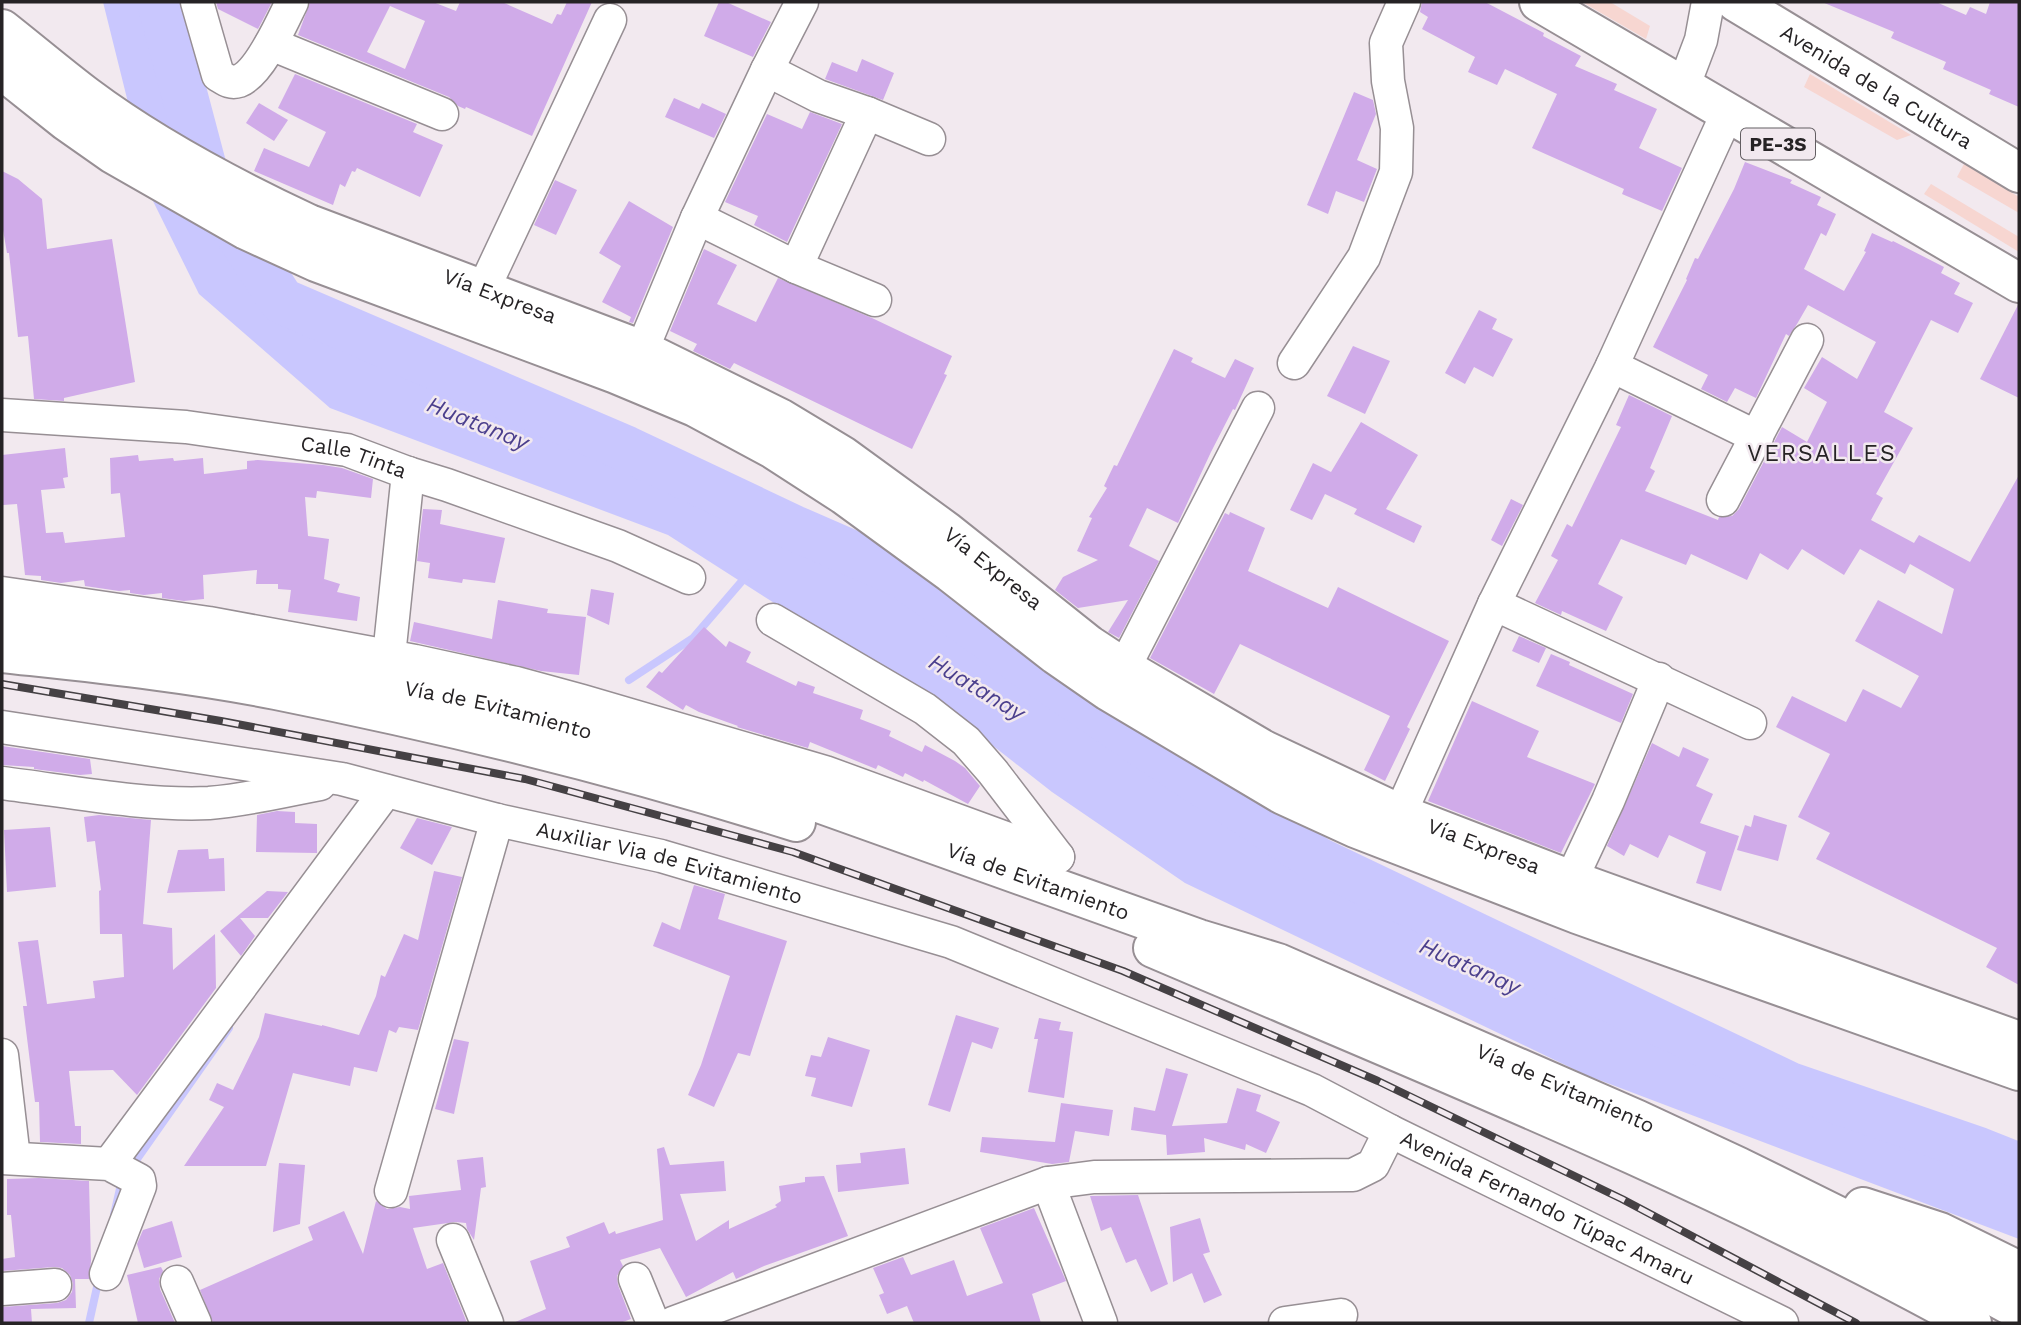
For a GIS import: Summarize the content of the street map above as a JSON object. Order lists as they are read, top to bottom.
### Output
{
  "streets": {
    "main road": [
      "Avenida de la Cultura",
      "PE-3S",
      "Vía Expresa",
      "Vía de Evitamiento"
    ],
    "street": ["Calle Tinta", "Auxiliar Via de Evitamiento", "Avenida Fernando Túpac Amaru"]
  },
  "crossings": [
    ["Auxiliar Via de Evitamiento", "Avenida Fernando Túpac Amaru"]
  ],
  "districts": ["VERSALLES"],
  "water": ["Huatanay"]
}
